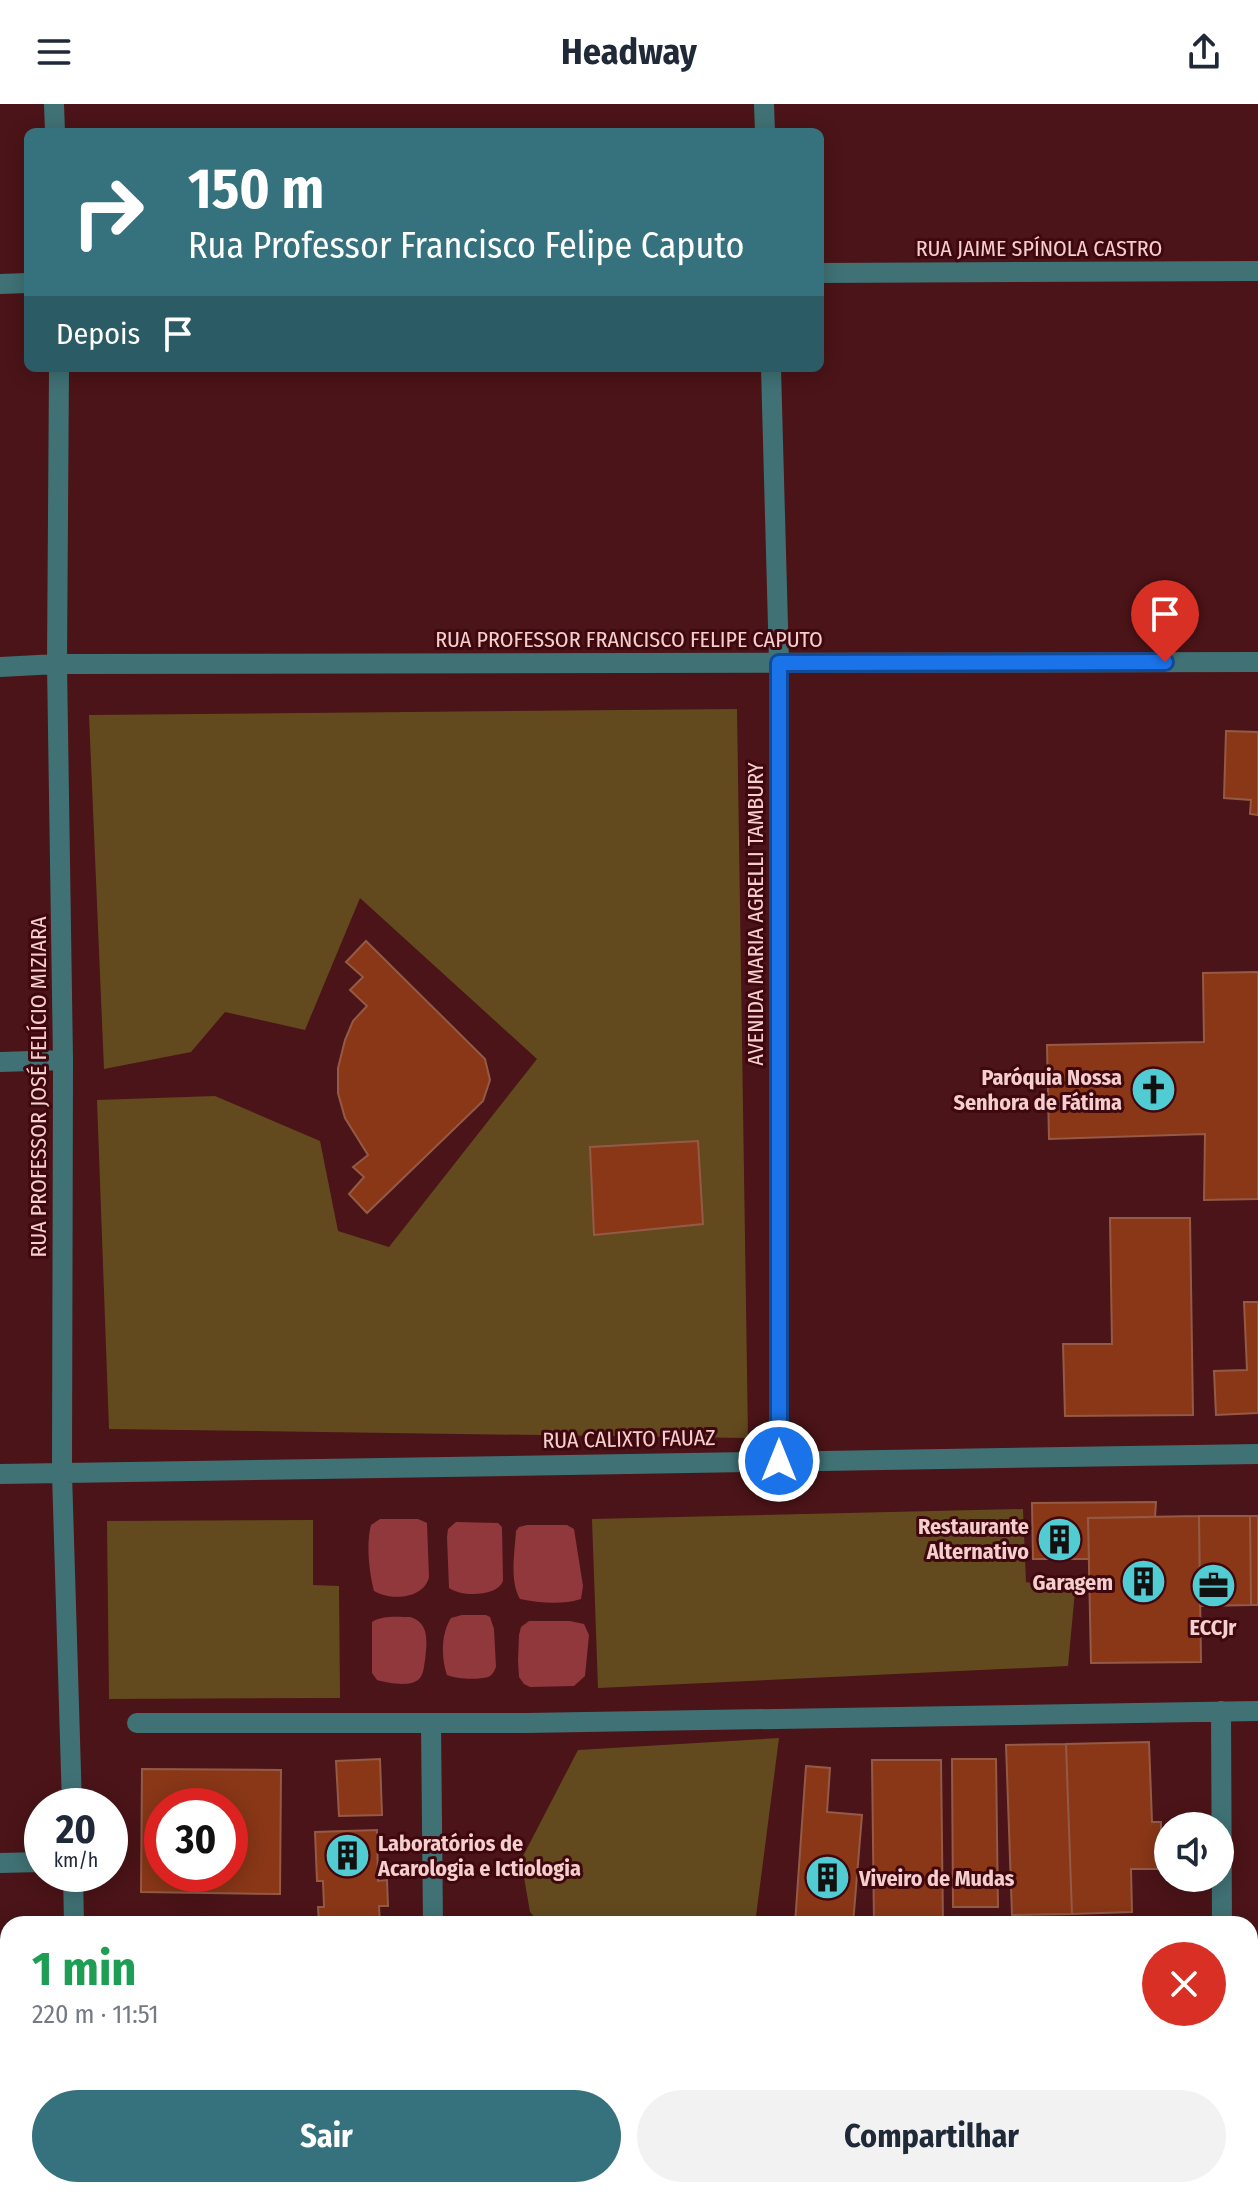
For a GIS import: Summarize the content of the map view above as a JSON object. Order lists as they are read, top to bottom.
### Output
{
  "streets": {
    "street": [
      "RUA JAIME SPÍNOLA CASTRO",
      "RUA PROFESSOR FRANCISCO FELIPE CAPUTO",
      "AVENIDA MARIA AGRELLI TAMBURY",
      "RUA PROFESSOR JOSÉ FELÍCIO MIZIARA",
      "RUA CALIXTO FAUAZ"
    ]
  },
  "crossings": [
    ["RUA PROFESSOR FRANCISCO FELIPE CAPUTO", "AVENIDA MARIA AGRELLI TAMBURY"],
    ["RUA PROFESSOR FRANCISCO FELIPE CAPUTO", "RUA PROFESSOR JOSÉ FELÍCIO MIZIARA"],
    ["AVENIDA MARIA AGRELLI TAMBURY", "RUA CALIXTO FAUAZ"],
    ["RUA PROFESSOR JOSÉ FELÍCIO MIZIARA", "RUA CALIXTO FAUAZ"]
  ],
  "places": {
    "church": ["Paróquia Nossa Senhora de Fátima"],
    "building": [
      "Restaurante Alternativo",
      "Garagem",
      "Laboratórios de Acarologia e Ictiologia",
      "Viveiro de Mudas"
    ],
    "office": ["ECCJr"]
  },
  "page": {
    "header": "Headway",
    "turn": ["150 m", "Rua Professor Francisco Felipe Caputo"],
    "then": "Depois",
    "speed": "20 km/h",
    "limit": "30",
    "heading": ["1 min", "220 m · 11:51"],
    "buttons": ["Sair", "Compartilhar"]
  }
}
